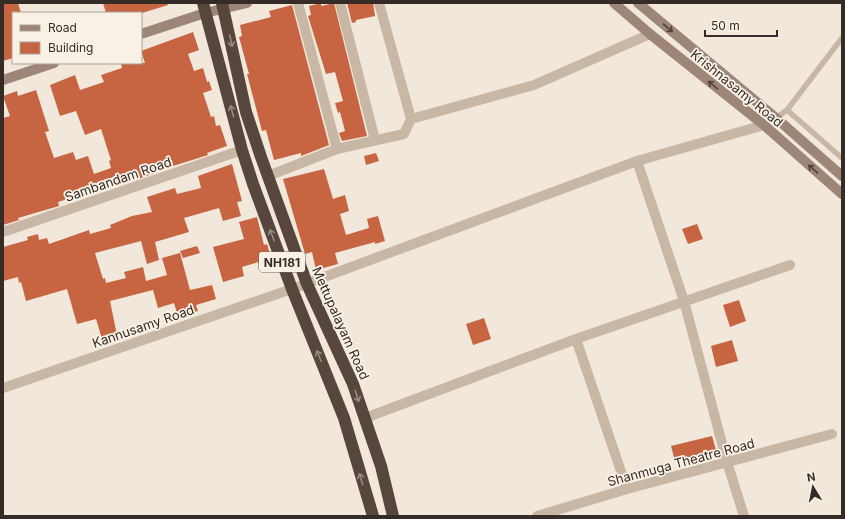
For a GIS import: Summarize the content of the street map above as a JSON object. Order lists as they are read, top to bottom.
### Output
{
  "streets": {
    "highway": ["NH181", "Mettupalayam Road"],
    "main road": ["Krishnasamy Road"],
    "street": ["Sambandam Road", "Kannusamy Road", "Shanmuga Theatre Road"]
  },
  "crossings": [
    ["Krishnasamy Road", "Kannusamy Road"],
    ["Sambandam Road", "NH181"],
    ["NH181", "Kannusamy Road"],
    ["Mettupalayam Road", "Kannusamy Road"]
  ],
  "legend": ["Road", "Building"],
  "scale_bar": "50 m",
  "north": "top"
}
